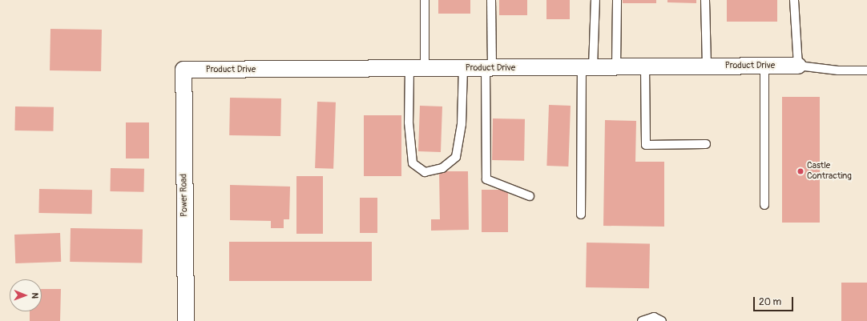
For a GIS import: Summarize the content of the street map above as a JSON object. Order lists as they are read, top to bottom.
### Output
{
  "streets": {
    "street": ["Product Drive", "Power Road"]
  },
  "crossings": [
    ["Product Drive", "Power Road"]
  ],
  "places": ["Castle Contracting"],
  "scale_bar": "20 m",
  "north": "right"
}
